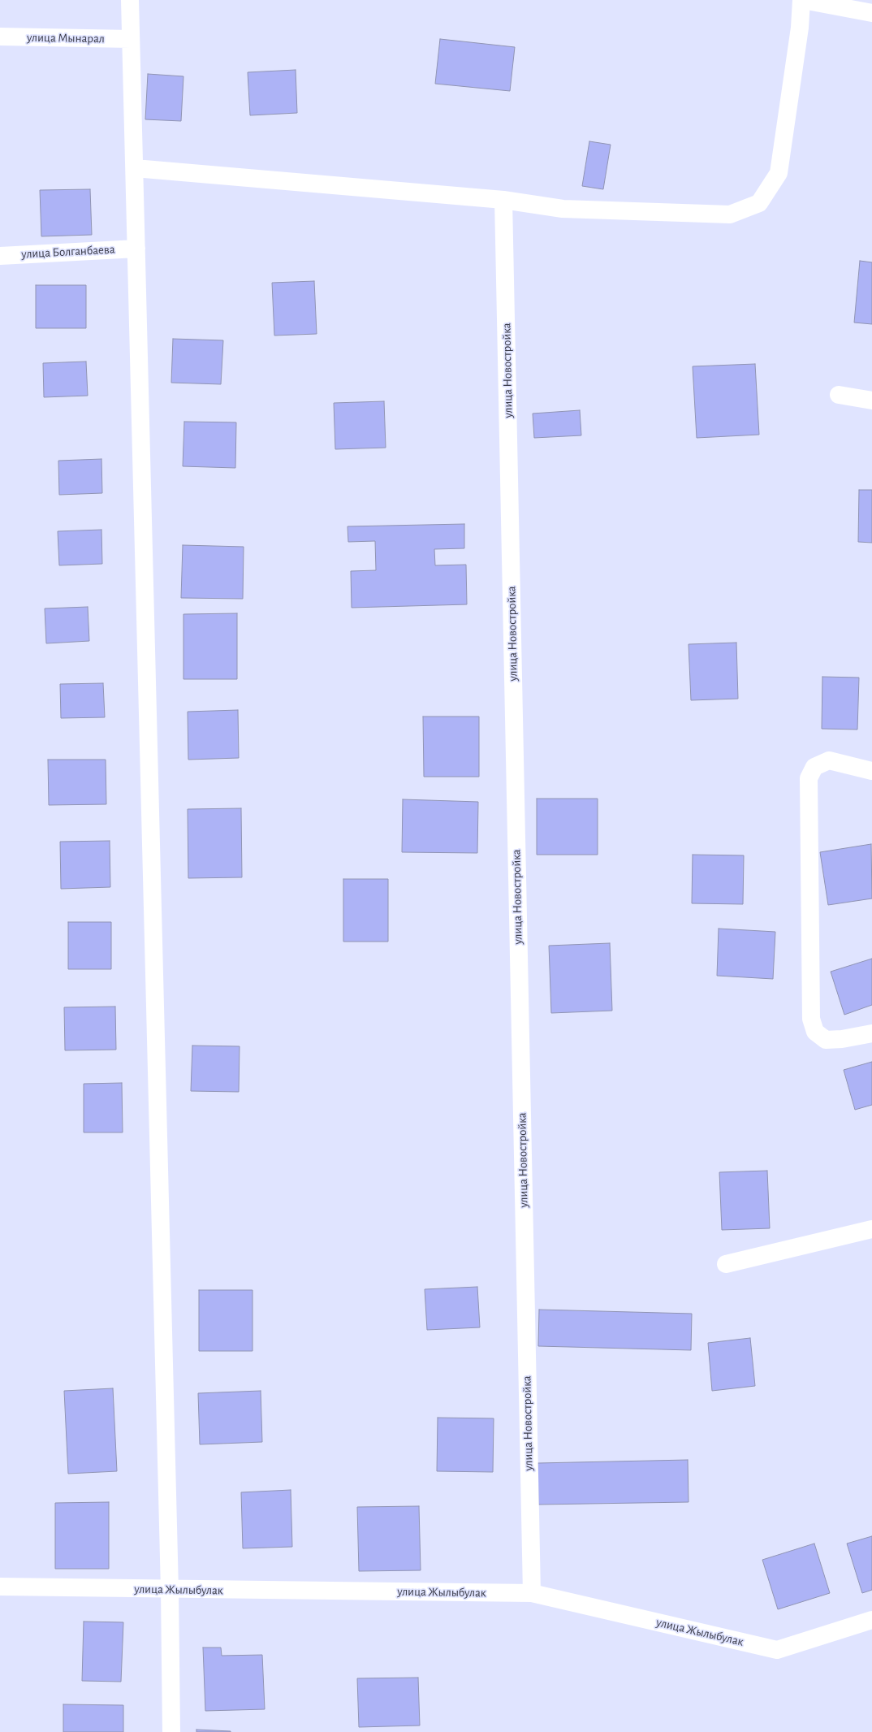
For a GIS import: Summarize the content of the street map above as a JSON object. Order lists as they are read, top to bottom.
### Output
{
  "streets": {
    "street": [
      "улица Мынарал",
      "улица Болганбаева",
      "улица Новостройка",
      "улица Жылыбулак"
    ]
  },
  "crossings": [
    ["улица Новостройка", "улица Жылыбулак"]
  ]
}
